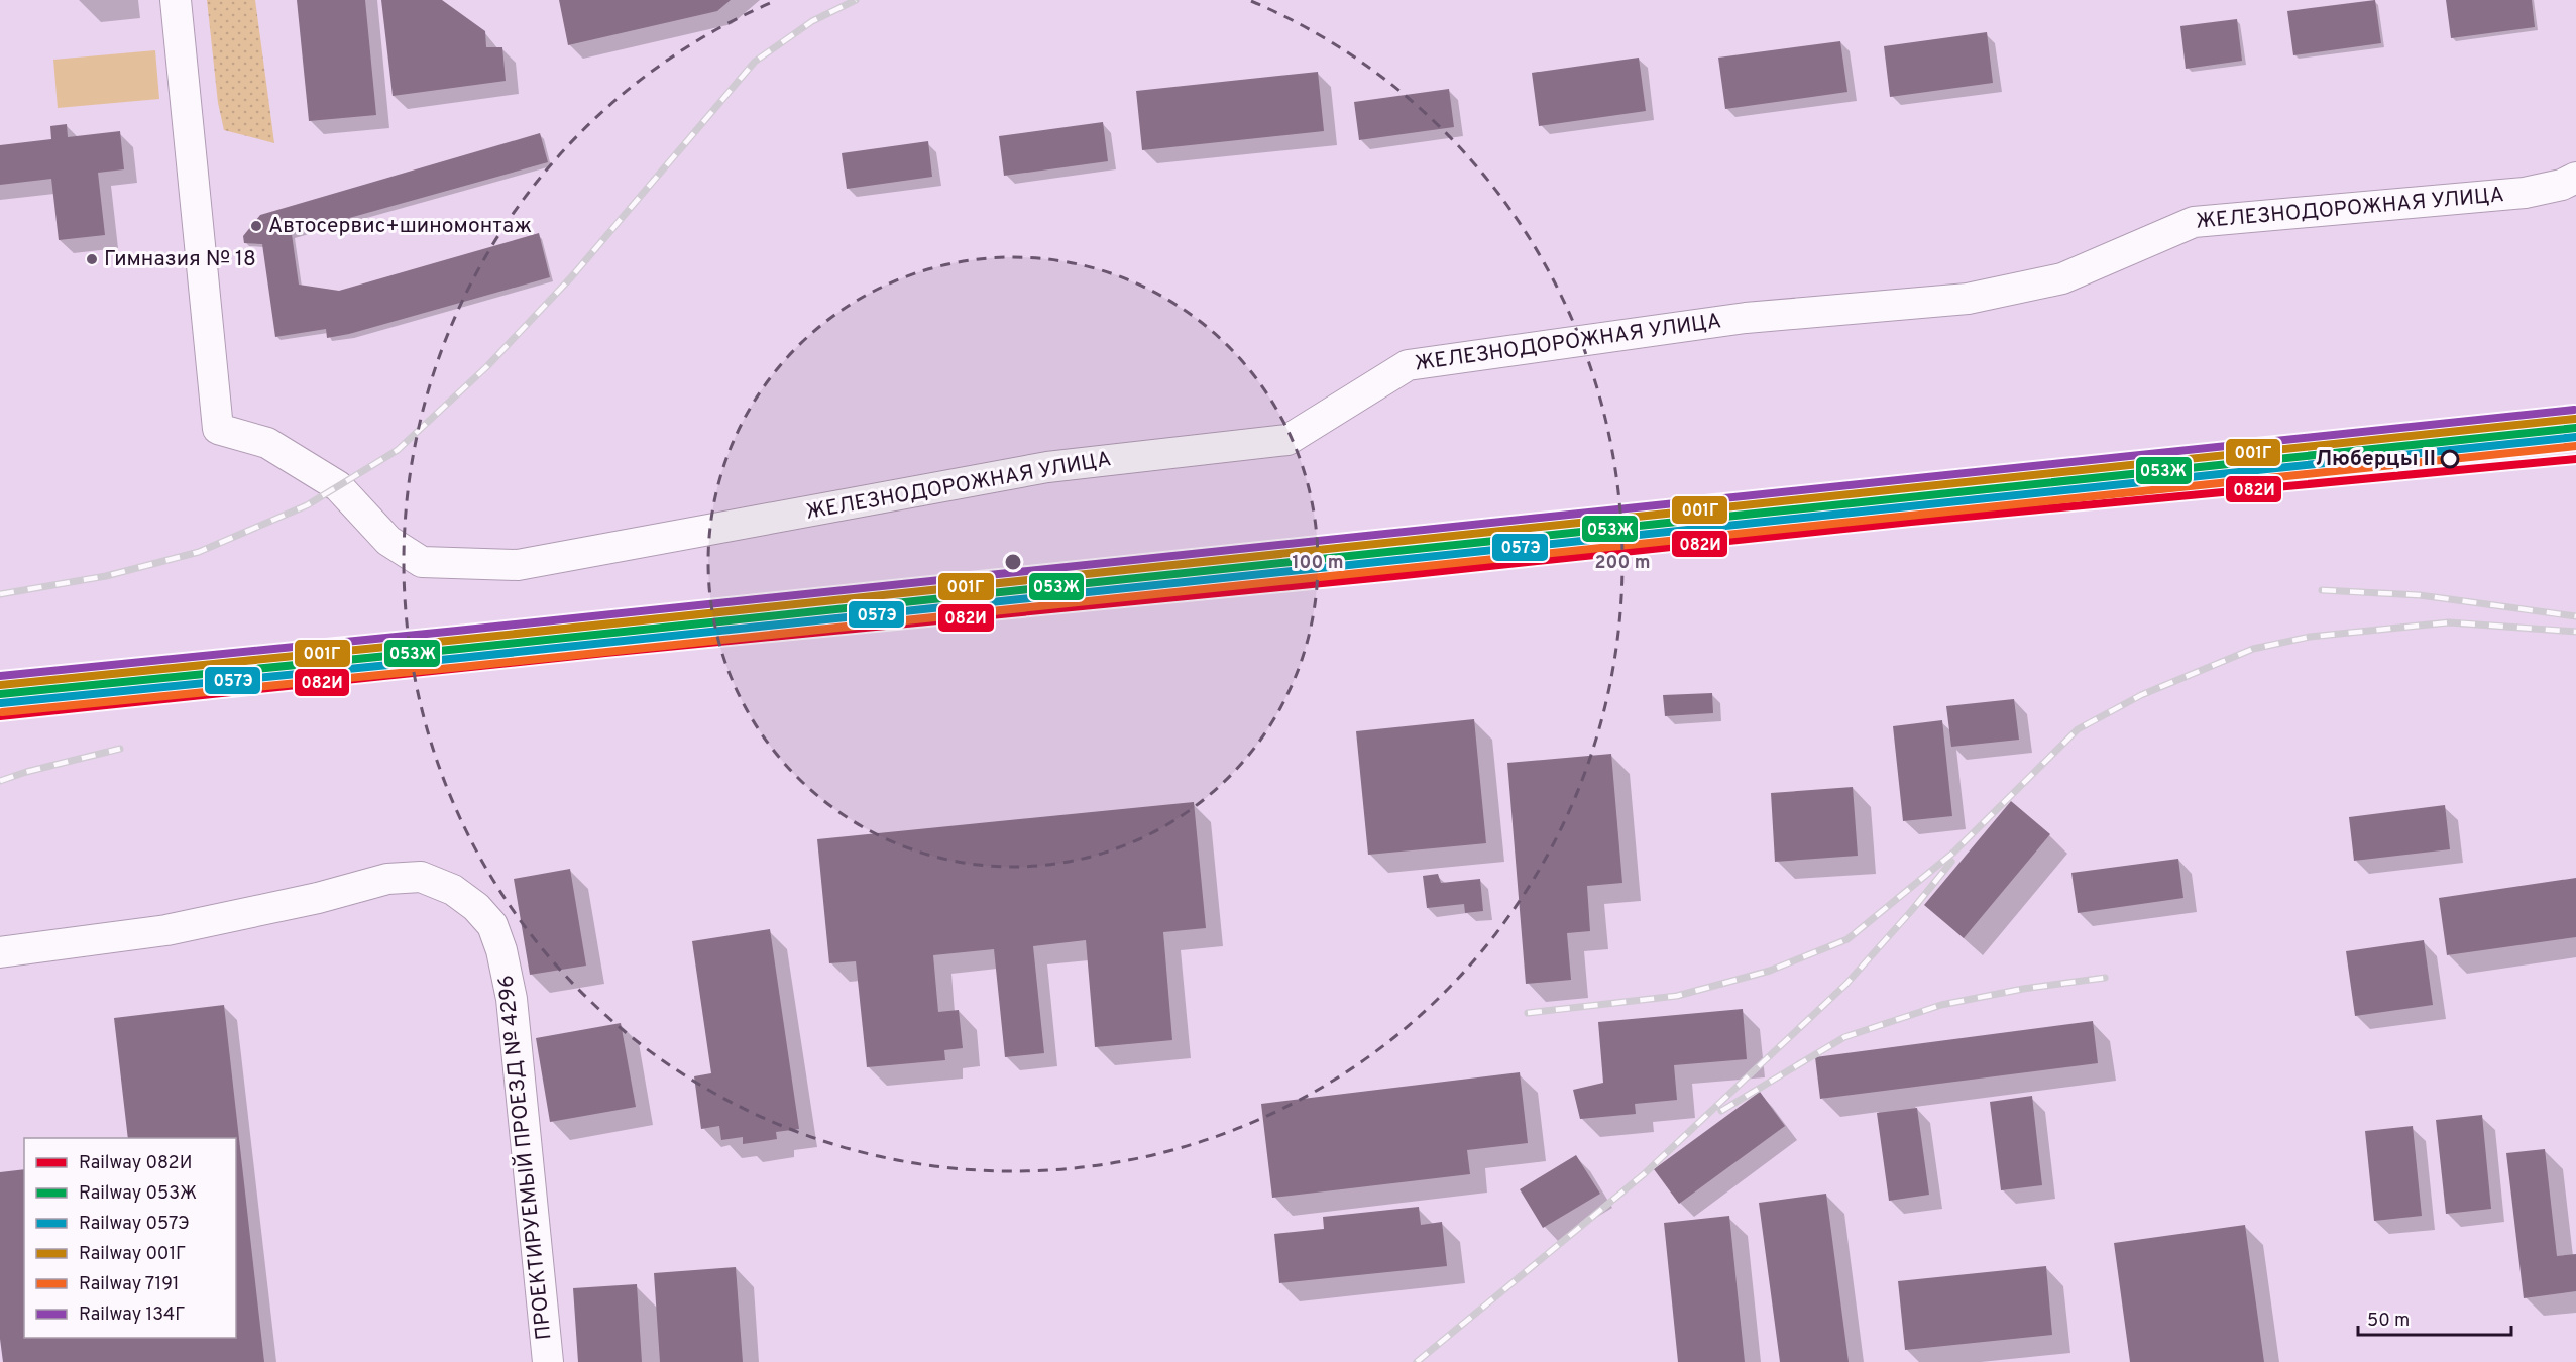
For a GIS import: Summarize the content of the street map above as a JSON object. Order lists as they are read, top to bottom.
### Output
{
  "streets": {
    "street": ["ЖЕЛЕЗНОДОРОЖНАЯ УЛИЦА", "ПРОЕКТИРУЕМЫЙ ПРОЕЗД № 4296"]
  },
  "places": ["Автосервис+шиномонтаж", "Гимназия № 18", "Люберцы II"],
  "lines": [
    "rail line 134Г",
    "rail line 001Г",
    "rail line 053Ж",
    "rail line 057Э",
    "rail line 7191",
    "rail line 082И"
  ],
  "legend": [
    "Railway 082И",
    "Railway 053Ж",
    "Railway 057Э",
    "Railway 001Г",
    "Railway 7191",
    "Railway 134Г"
  ],
  "scale_bar": "50 m",
  "rings": ["100 m", "200 m"]
}
